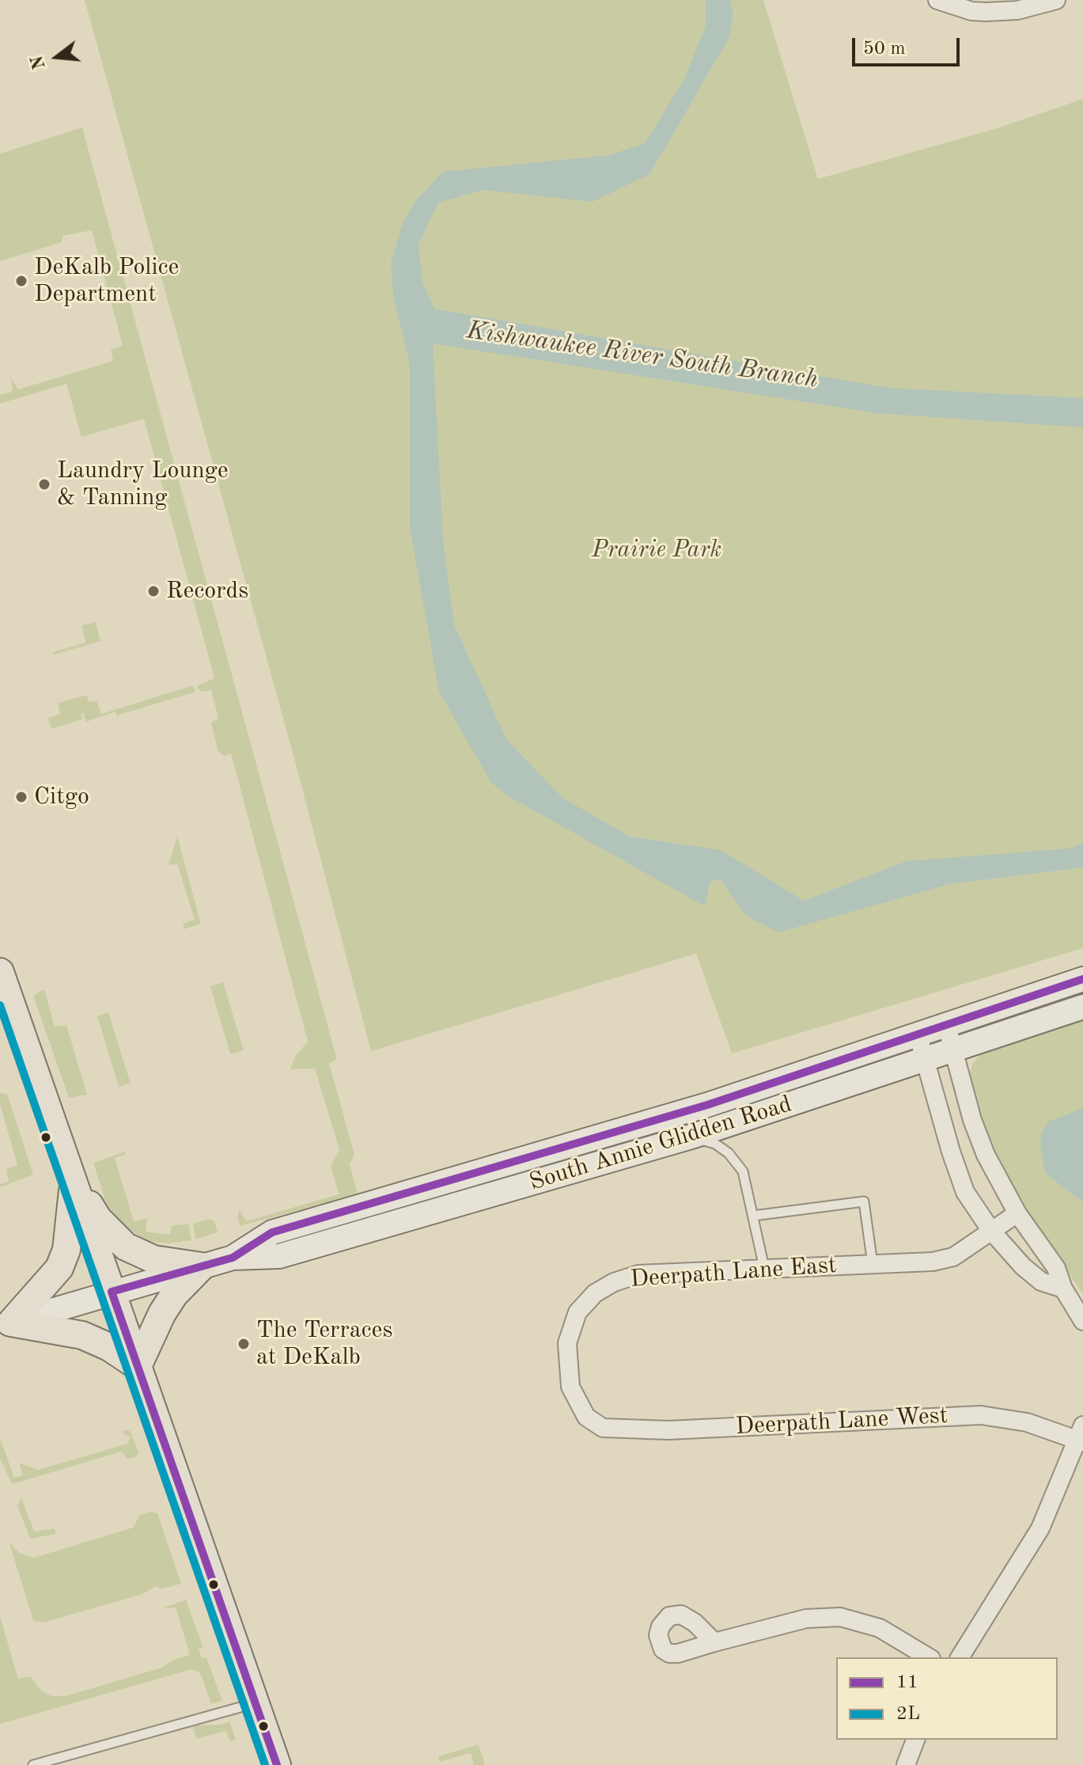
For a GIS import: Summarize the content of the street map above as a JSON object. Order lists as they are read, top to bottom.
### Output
{
  "streets": {
    "main road": ["South Annie Glidden Road"],
    "street": ["Deerpath Lane East", "Deerpath Lane West"]
  },
  "crossings": [
    ["Deerpath Lane East", "Deerpath Lane West"]
  ],
  "water": ["Kishwaukee River South Branch"],
  "parks": ["Prairie Park"],
  "places": [
    "DeKalb Police Department",
    "Laundry Lounge & Tanning",
    "Records",
    "Citgo",
    "The Terraces at DeKalb"
  ],
  "lines": ["transit line 11", "transit line 2L"],
  "legend": ["11", "2L"],
  "scale_bar": "50 m",
  "north": "left"
}
